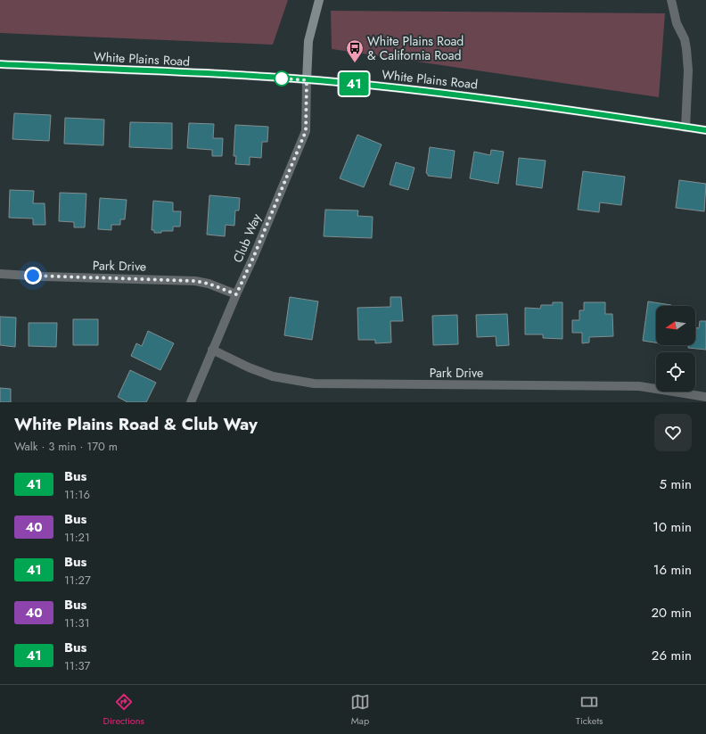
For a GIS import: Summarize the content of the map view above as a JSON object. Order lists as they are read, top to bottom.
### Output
{
  "streets": {
    "main road": ["White Plains Road"],
    "street": ["Club Way", "Park Drive"]
  },
  "crossings": [
    ["White Plains Road", "Club Way"],
    ["Club Way", "Park Drive"]
  ],
  "places": {
    "bus stop": ["White Plains Road & California Road"]
  },
  "lines": ["bus line 41"],
  "north": "left",
  "page": {
    "on_map": "41",
    "heading": ["White Plains Road & Club Way", "Walk · 3 min · 170 m"],
    "list": [
      {
        "mark": "41",
        "name": "Bus",
        "note": "11:16",
        "value": "5 min"
      },
      {
        "mark": "40",
        "name": "Bus",
        "note": "11:21",
        "value": "10 min"
      },
      {
        "mark": "41",
        "name": "Bus",
        "note": "11:27",
        "value": "16 min"
      },
      {
        "mark": "40",
        "name": "Bus",
        "note": "11:31",
        "value": "20 min"
      },
      {
        "mark": "41",
        "name": "Bus",
        "note": "11:37",
        "value": "26 min"
      }
    ],
    "tabs": ["Directions", "Map", "Tickets"]
  }
}
